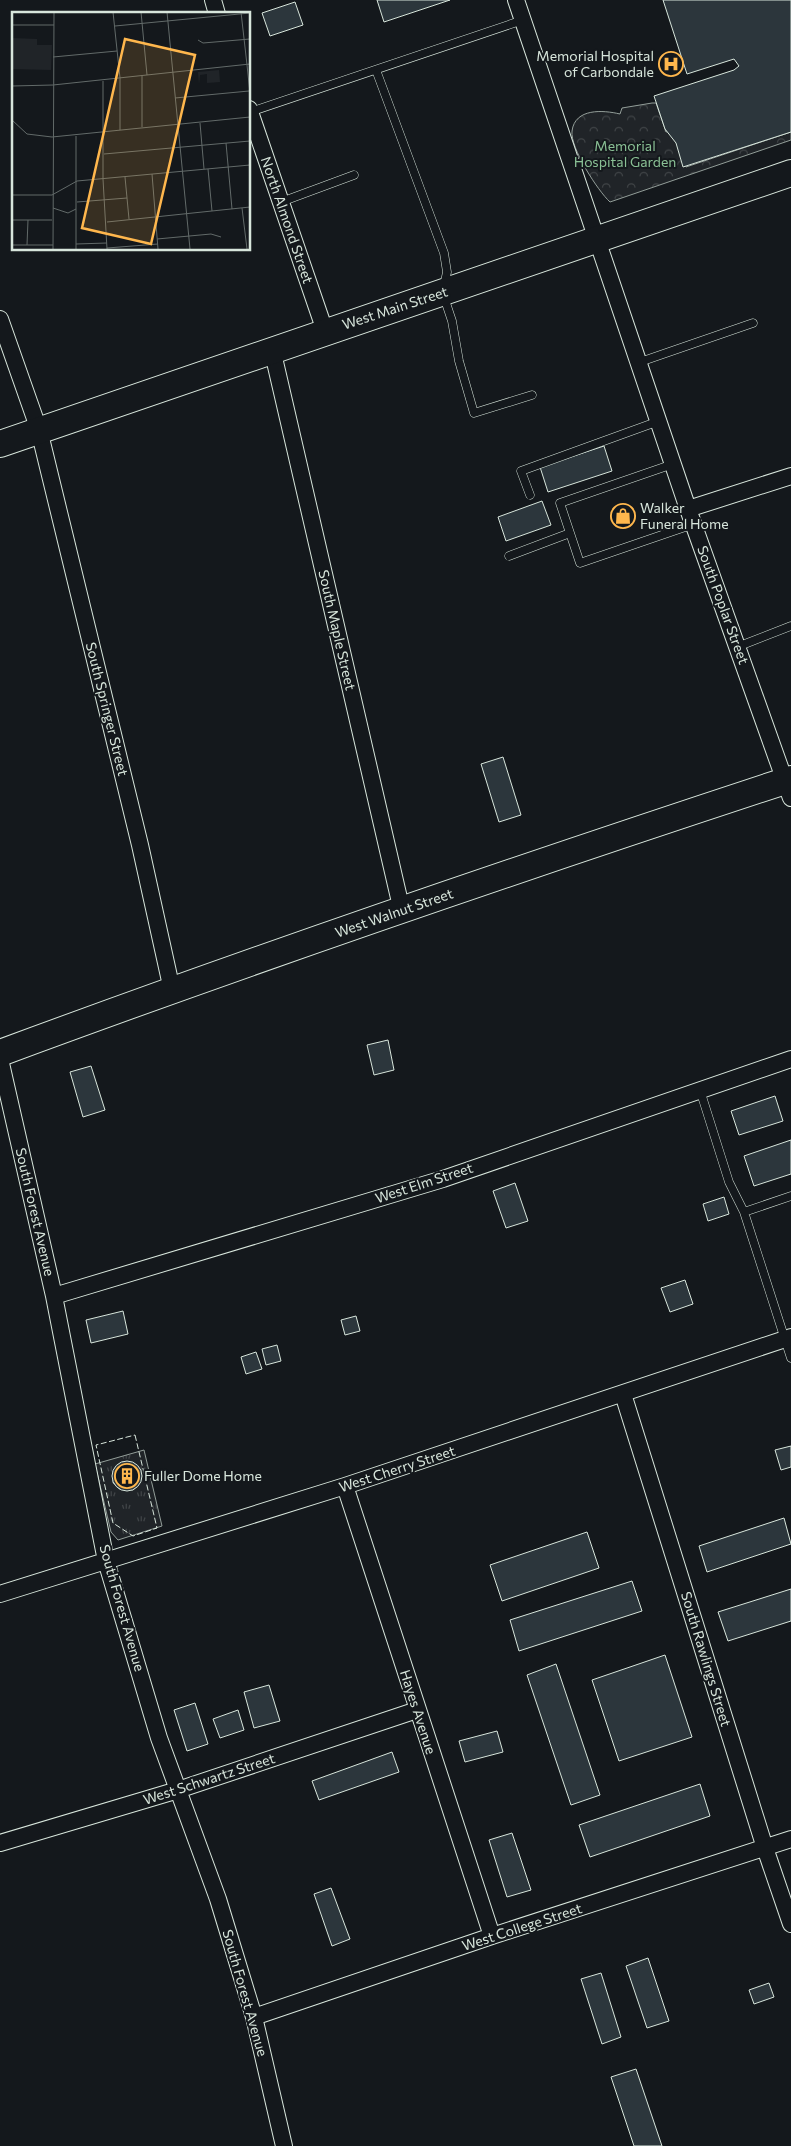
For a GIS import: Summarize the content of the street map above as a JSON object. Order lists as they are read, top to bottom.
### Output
{
  "streets": {
    "highway": ["West Main Street", "West Walnut Street"],
    "street": [
      "North Almond Street",
      "South Poplar Street",
      "South Maple Street",
      "South Springer Street",
      "West Elm Street",
      "South Forest Avenue",
      "West Cherry Street",
      "South Rawlings Street",
      "Hayes Avenue",
      "West Schwartz Street",
      "West College Street"
    ]
  },
  "crossings": [
    ["North Almond Street", "West Main Street"],
    ["West Main Street", "South Poplar Street"],
    ["West Main Street", "South Maple Street"],
    ["West Main Street", "South Springer Street"],
    ["South Poplar Street", "West Walnut Street"],
    ["South Maple Street", "West Walnut Street"],
    ["South Springer Street", "West Walnut Street"],
    ["West Elm Street", "South Forest Avenue"],
    ["South Forest Avenue", "West Cherry Street"],
    ["South Forest Avenue", "West Schwartz Street"],
    ["South Forest Avenue", "West College Street"],
    ["West Cherry Street", "South Rawlings Street"],
    ["West Cherry Street", "Hayes Avenue"],
    ["South Rawlings Street", "West College Street"],
    ["Hayes Avenue", "West Schwartz Street"],
    ["Hayes Avenue", "West College Street"]
  ],
  "parks": ["Memorial Hospital Garden"],
  "places": {
    "hospital": ["Memorial Hospital of Carbondale"],
    "shop": ["Walker Funeral Home"],
    "building": ["Fuller Dome Home"]
  }
}
